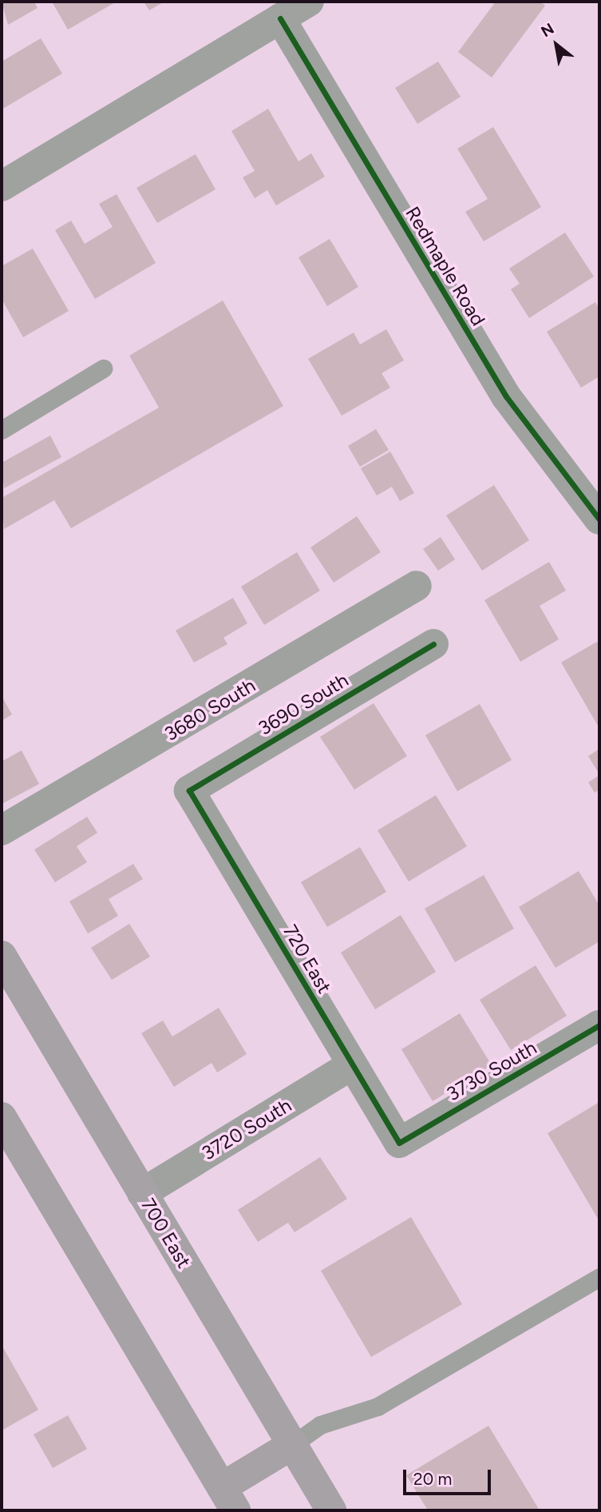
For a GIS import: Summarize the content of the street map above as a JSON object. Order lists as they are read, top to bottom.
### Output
{
  "streets": {
    "main road": ["700 East"],
    "street": [
      "Redmaple Road",
      "3690 South",
      "3680 South",
      "720 East",
      "3730 South",
      "3720 South"
    ]
  },
  "crossings": [
    ["3690 South", "720 East"],
    ["720 East", "3730 South"],
    ["720 East", "3720 South"],
    ["3720 South", "700 East"]
  ],
  "scale_bar": "20 m",
  "north": "top left"
}
